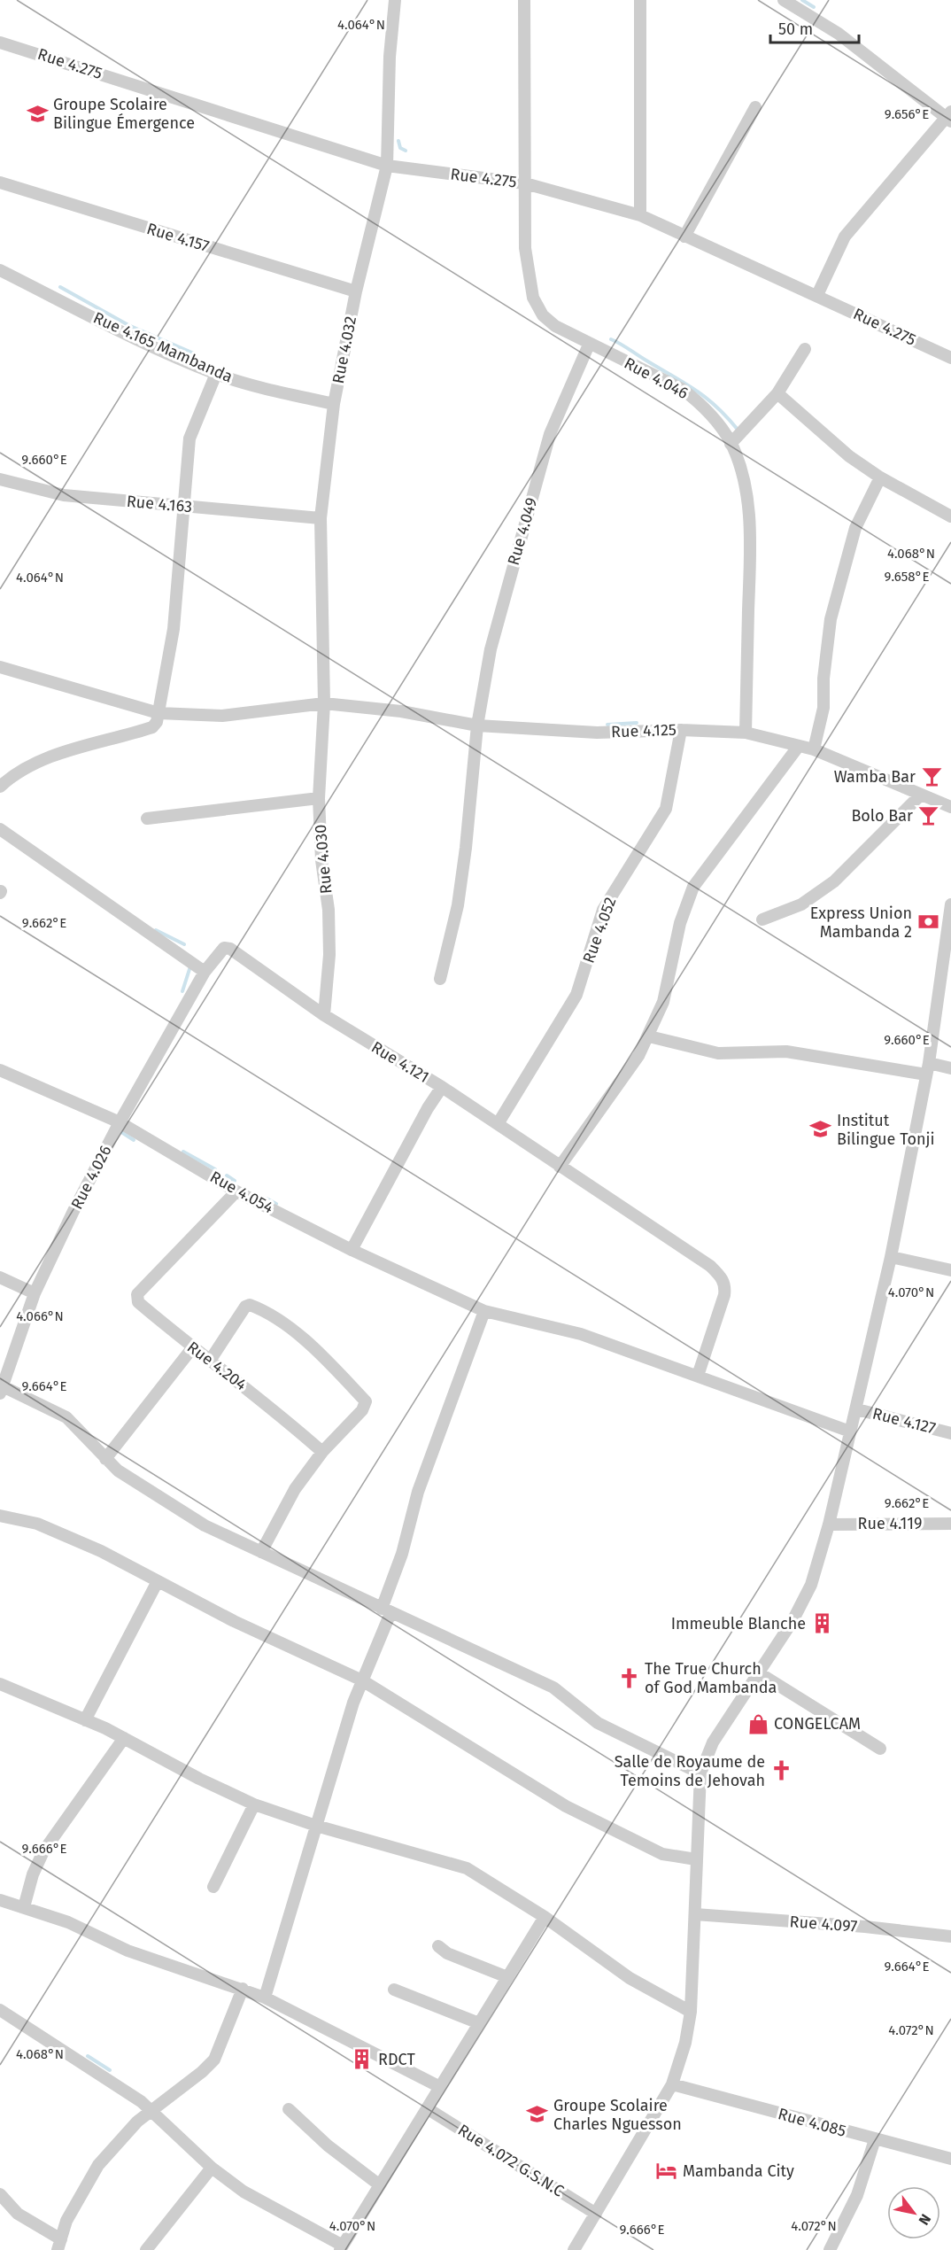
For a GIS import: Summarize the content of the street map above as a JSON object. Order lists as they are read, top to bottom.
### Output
{
  "streets": {
    "street": [
      "Rue 4.275",
      "Rue 4.157",
      "Rue 4.165 Mambanda",
      "Rue 4.032",
      "Rue 4.046",
      "Rue 4.163",
      "Rue 4.049",
      "Rue 4.125",
      "Rue 4.030",
      "Rue 4.052",
      "Rue 4.121",
      "Rue 4.026",
      "Rue 4.054",
      "Rue 4.204",
      "Rue 4.127",
      "Rue 4.119",
      "Rue 4.097",
      "Rue 4.085",
      "Rue 4.072 G.S.N.C"
    ]
  },
  "crossings": [
    ["Rue 4.275", "Rue 4.032"],
    ["Rue 4.275", "Rue 4.046"],
    ["Rue 4.157", "Rue 4.032"],
    ["Rue 4.165 Mambanda", "Rue 4.032"],
    ["Rue 4.032", "Rue 4.163"],
    ["Rue 4.032", "Rue 4.125"],
    ["Rue 4.032", "Rue 4.030"],
    ["Rue 4.046", "Rue 4.049"],
    ["Rue 4.046", "Rue 4.125"],
    ["Rue 4.049", "Rue 4.125"],
    ["Rue 4.125", "Rue 4.030"],
    ["Rue 4.125", "Rue 4.052"],
    ["Rue 4.030", "Rue 4.121"],
    ["Rue 4.052", "Rue 4.121"],
    ["Rue 4.121", "Rue 4.026"],
    ["Rue 4.121", "Rue 4.054"],
    ["Rue 4.026", "Rue 4.054"],
    ["Rue 4.054", "Rue 4.204"]
  ],
  "places": {
    "school or university": ["Groupe Scolaire Bilingue Émergence", "Institut Bilingue Tonji", "Groupe Scolaire Charles Nguesson"],
    "bar": ["Wamba Bar", "Bolo Bar"],
    "bank": ["Express Union Mambanda 2"],
    "building": ["Immeuble Blanche", "RDCT"],
    "church": ["The True Church of God Mambanda", "Salle de Royaume de Temoins de Jehovah"],
    "shop": ["CONGELCAM"],
    "hotel": ["Mambanda City"]
  },
  "scale_bar": "50 m",
  "north": "bottom right",
  "coordinates": [
    "4.064°N",
    "9.656°E",
    "9.660°E",
    "4.068°N",
    "9.658°E",
    "9.662°E",
    "4.070°N",
    "4.066°N",
    "9.664°E",
    "9.666°E",
    "4.072°N"
  ]
}
